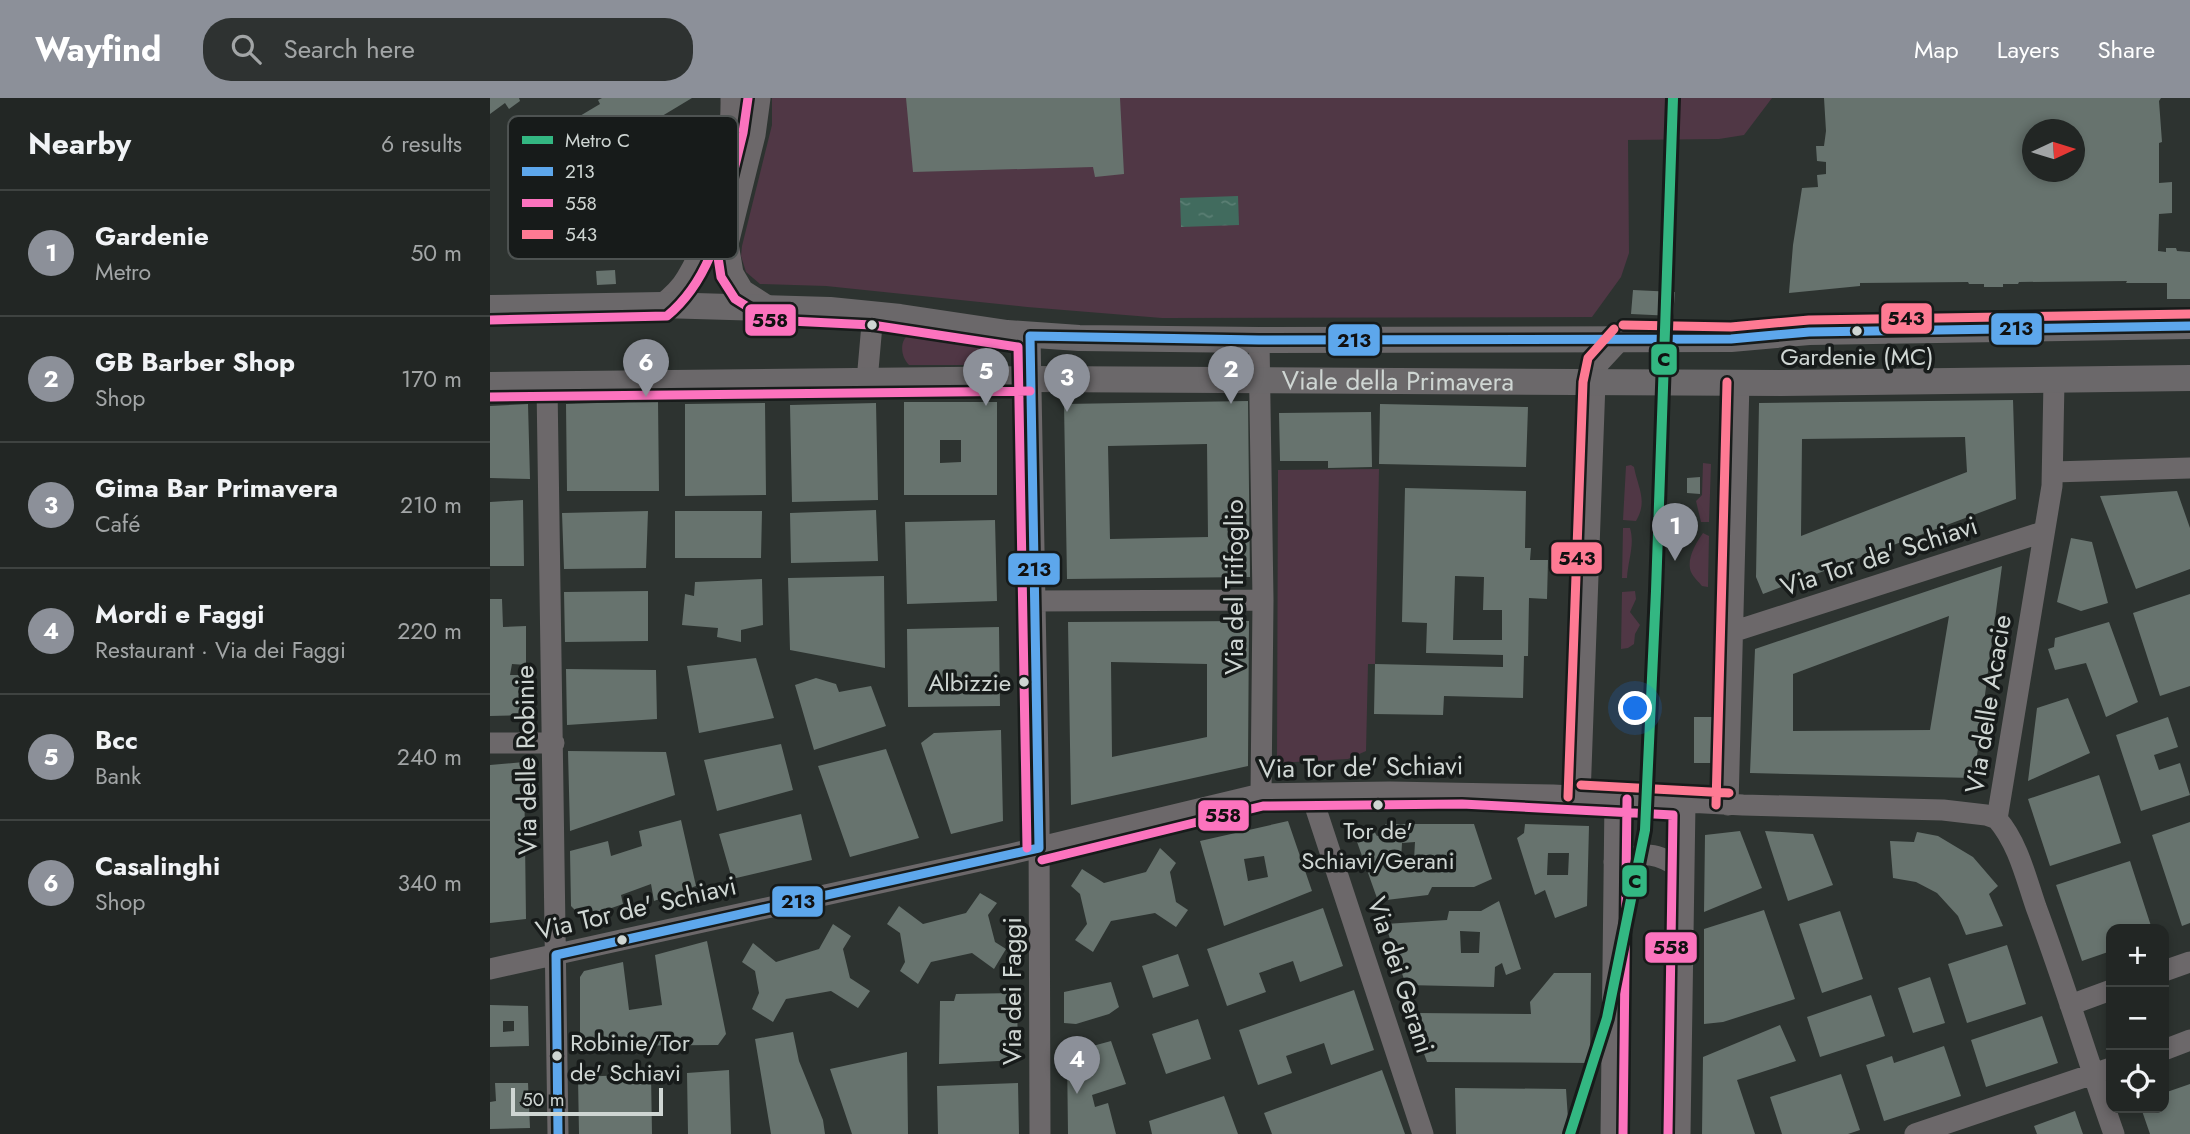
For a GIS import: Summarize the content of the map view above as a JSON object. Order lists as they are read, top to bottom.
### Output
{
  "streets": {
    "main road": ["Viale della Primavera"],
    "street": [
      "Via Tor de' Schiavi",
      "Via del Trifoglio",
      "Via delle Acacie",
      "Via delle Robinie",
      "Via dei Gerani",
      "Via dei Faggi"
    ]
  },
  "crossings": [
    ["Viale della Primavera", "Via del Trifoglio"],
    ["Viale della Primavera", "Via delle Acacie"],
    ["Viale della Primavera", "Via delle Robinie"],
    ["Viale della Primavera", "Via dei Faggi"],
    ["Via Tor de' Schiavi", "Via del Trifoglio"],
    ["Via Tor de' Schiavi", "Via delle Acacie"],
    ["Via Tor de' Schiavi", "Via delle Robinie"],
    ["Via Tor de' Schiavi", "Via dei Gerani"],
    ["Via Tor de' Schiavi", "Via dei Faggi"]
  ],
  "places": [
    "Gardenie (MC)",
    "Albizzie",
    "Tor de' Schiavi/Gerani",
    "Robinie/Tor de' Schiavi"
  ],
  "lines": [
    "metro line C",
    "transit line 558",
    "transit line 543",
    "transit line 213"
  ],
  "legend": [
    "Metro C",
    "213",
    "558",
    "543"
  ],
  "scale_bar": "50 m",
  "north": "right",
  "page": {
    "header": "Wayfind",
    "search": "Search here",
    "nav": ["Map", "Layers", "Share"],
    "heading": ["Nearby", "6 results"],
    "list": [
      {
        "mark": "1",
        "name": "Gardenie",
        "note": "Metro",
        "value": "50 m"
      },
      {
        "mark": "2",
        "name": "GB Barber Shop",
        "note": "Shop",
        "value": "170 m"
      },
      {
        "mark": "3",
        "name": "Gima Bar Primavera",
        "note": "Café",
        "value": "210 m"
      },
      {
        "mark": "4",
        "name": "Mordi e Faggi",
        "note": "Restaurant · Via dei Faggi",
        "value": "220 m"
      },
      {
        "mark": "5",
        "name": "Bcc",
        "note": "Bank",
        "value": "240 m"
      },
      {
        "mark": "6",
        "name": "Casalinghi",
        "note": "Shop",
        "value": "340 m"
      }
    ],
    "pins": [
      "6",
      "2",
      "5",
      "3",
      "1",
      "4"
    ],
    "map_buttons": ["+", "−"],
    "scale": "50 m"
  }
}
